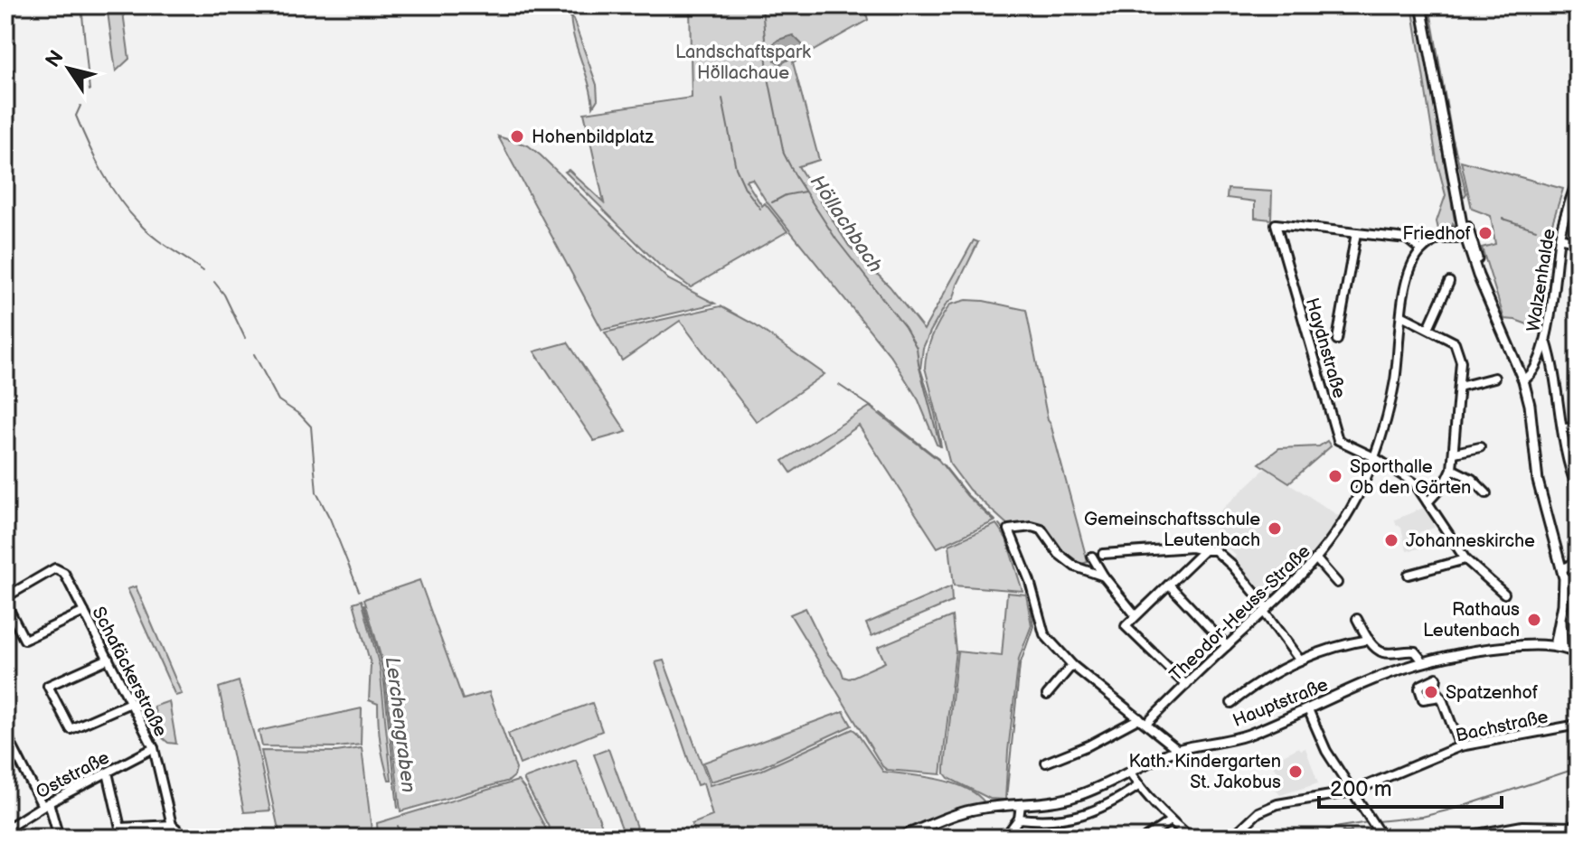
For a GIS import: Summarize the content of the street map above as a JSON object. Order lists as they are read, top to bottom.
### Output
{
  "streets": {
    "street": [
      "Walzenhalde",
      "Haydnstraße",
      "Theodor-Heuss-Straße",
      "Schafäckerstraße",
      "Hauptstraße",
      "Bachstraße",
      "Oststraße"
    ]
  },
  "crossings": [
    ["Haydnstraße", "Theodor-Heuss-Straße"],
    ["Schafäckerstraße", "Oststraße"]
  ],
  "water": ["Höllachbach", "Lerchengraben"],
  "parks": ["Landschaftspark Höllachaue"],
  "places": [
    "Hohenbildplatz",
    "Friedhof",
    "Sporthalle Ob den Gärten",
    "Gemeinschaftsschule Leutenbach",
    "Johanneskirche",
    "Rathaus Leutenbach",
    "Spatzenhof",
    "Kath. Kindergarten St. Jakobus"
  ],
  "scale_bar": "200 m",
  "north": "top left"
}
